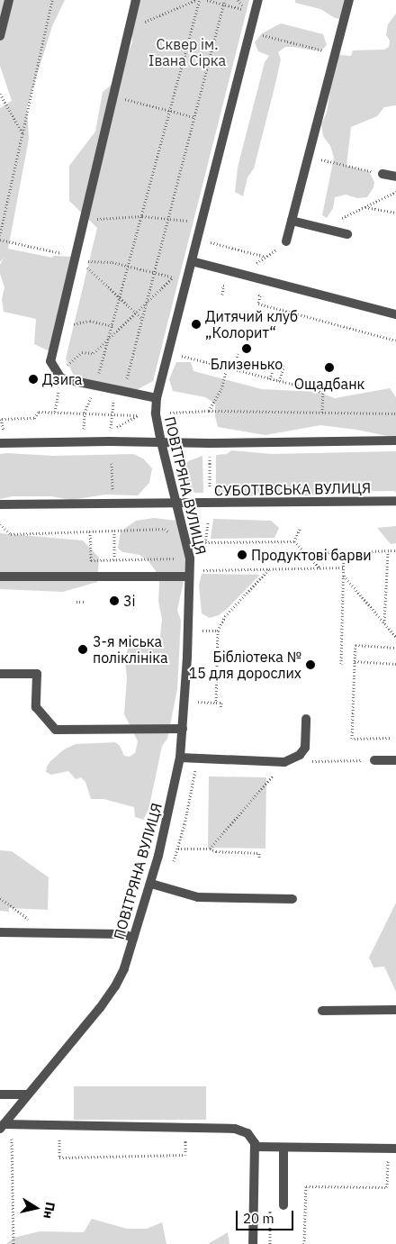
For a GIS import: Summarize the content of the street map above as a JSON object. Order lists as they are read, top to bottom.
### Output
{
  "streets": {
    "street": ["ПОВІТРЯНА ВУЛИЦЯ", "СУБОТІВСЬКА ВУЛИЦЯ"]
  },
  "crossings": [
    ["ПОВІТРЯНА ВУЛИЦЯ", "СУБОТІВСЬКА ВУЛИЦЯ"]
  ],
  "parks": ["Сквер ім. Івана Сірка"],
  "places": [
    "Дитячий клуб „Колорит“",
    "Близенько",
    "Ощадбанк",
    "Дзига",
    "Продуктові барви",
    "3і",
    "3-я міська поліклініка",
    "Бібліотека № 15 для дорослих"
  ],
  "scale_bar": "20 m",
  "north": "right"
}
